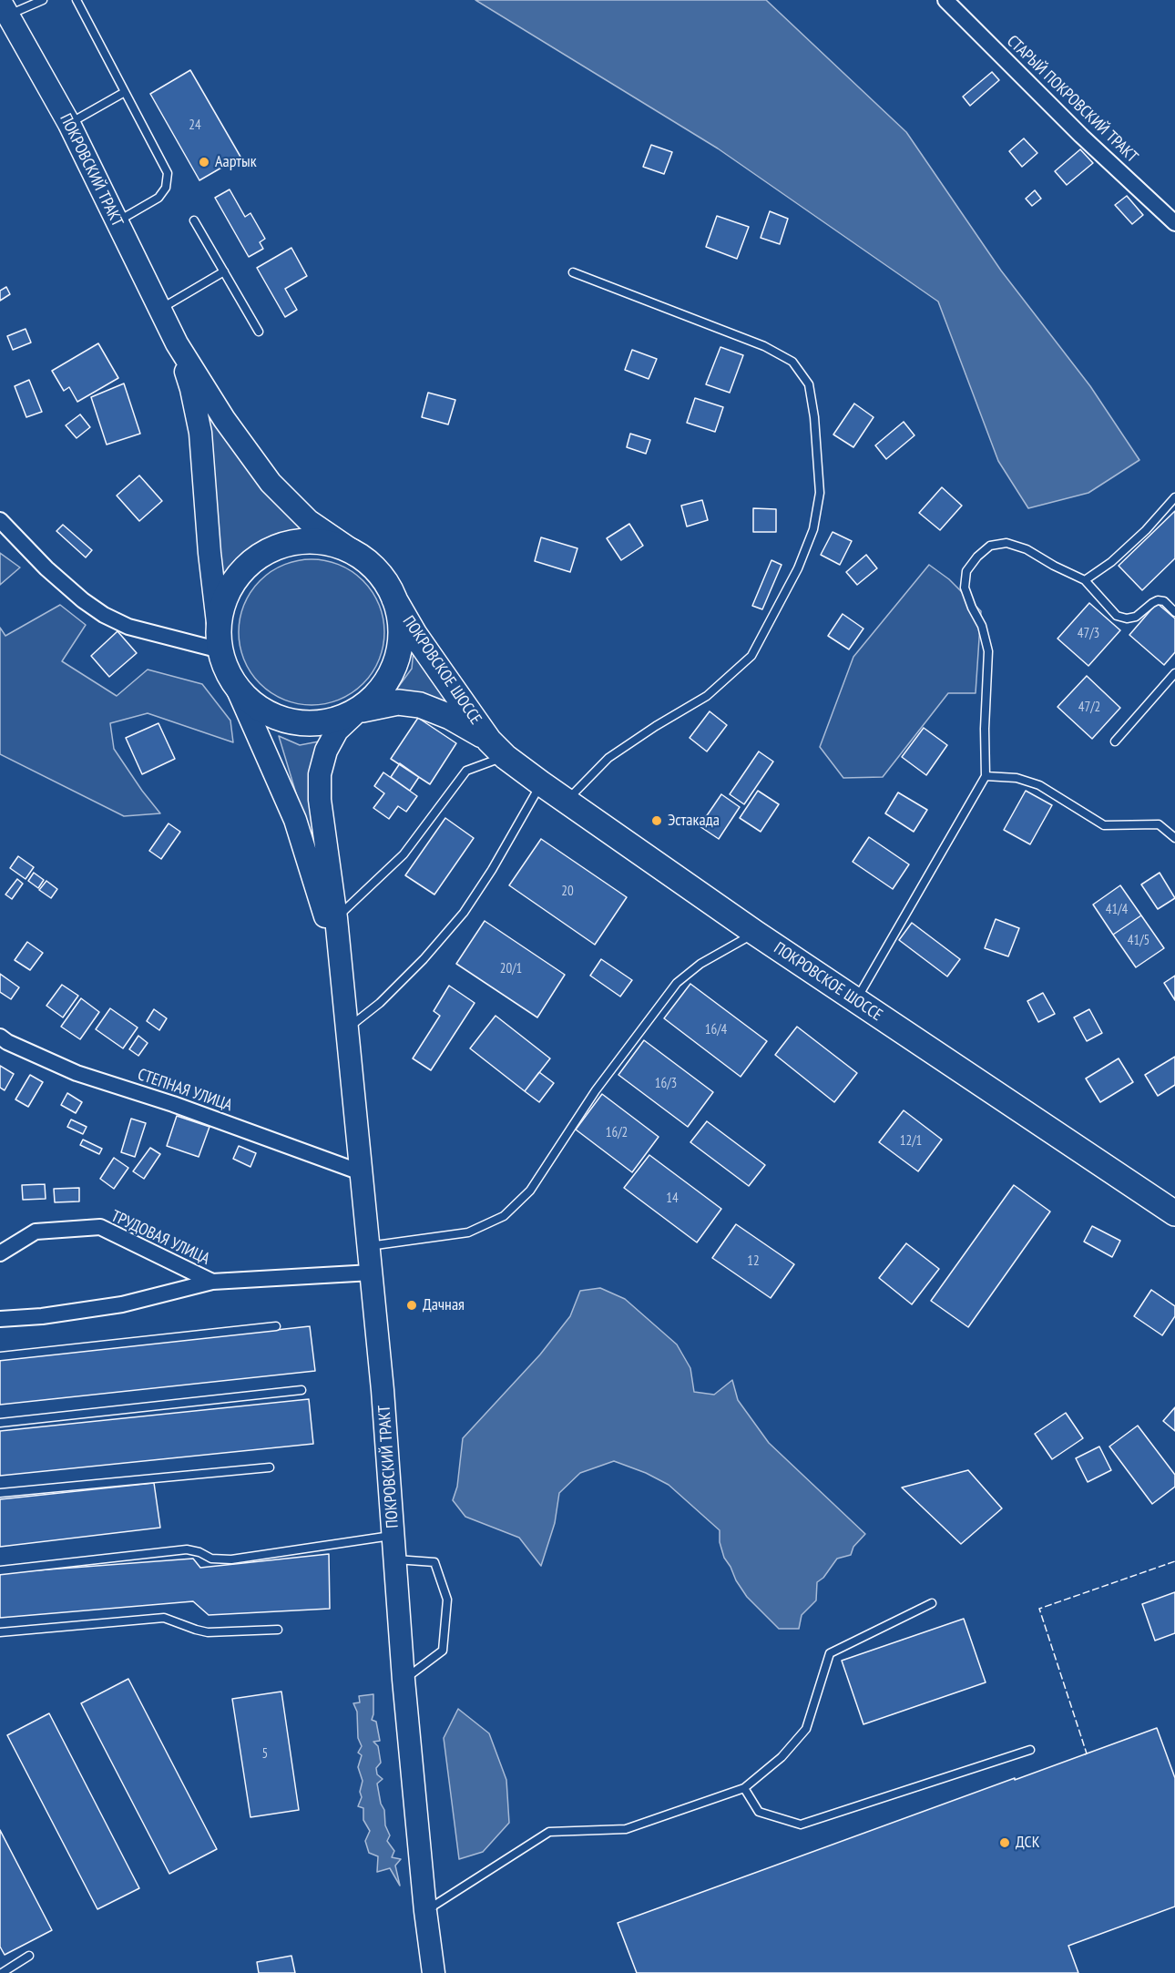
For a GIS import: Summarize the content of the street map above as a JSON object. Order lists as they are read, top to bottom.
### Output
{
  "streets": {
    "main road": ["ПОКРОВСКИЙ ТРАКТ", "ПОКРОВСКОЕ ШОССЕ"],
    "street": ["СТАРЫЙ ПОКРОВСКИЙ ТРАКТ", "СТЕПНАЯ УЛИЦА", "ТРУДОВАЯ УЛИЦА"]
  },
  "crossings": [
    ["ПОКРОВСКИЙ ТРАКТ", "СТЕПНАЯ УЛИЦА"],
    ["ПОКРОВСКИЙ ТРАКТ", "ТРУДОВАЯ УЛИЦА"]
  ],
  "places": [
    "Аартык",
    "Эстакада",
    "Дачная",
    "ДСК"
  ],
  "house_numbers": [
    "24",
    "47/3",
    "47/2",
    "20",
    "41/4",
    "41/5",
    "20/1",
    "16/4",
    "16/3",
    "16/2",
    "12/1",
    "14",
    "12",
    "5"
  ]
}
